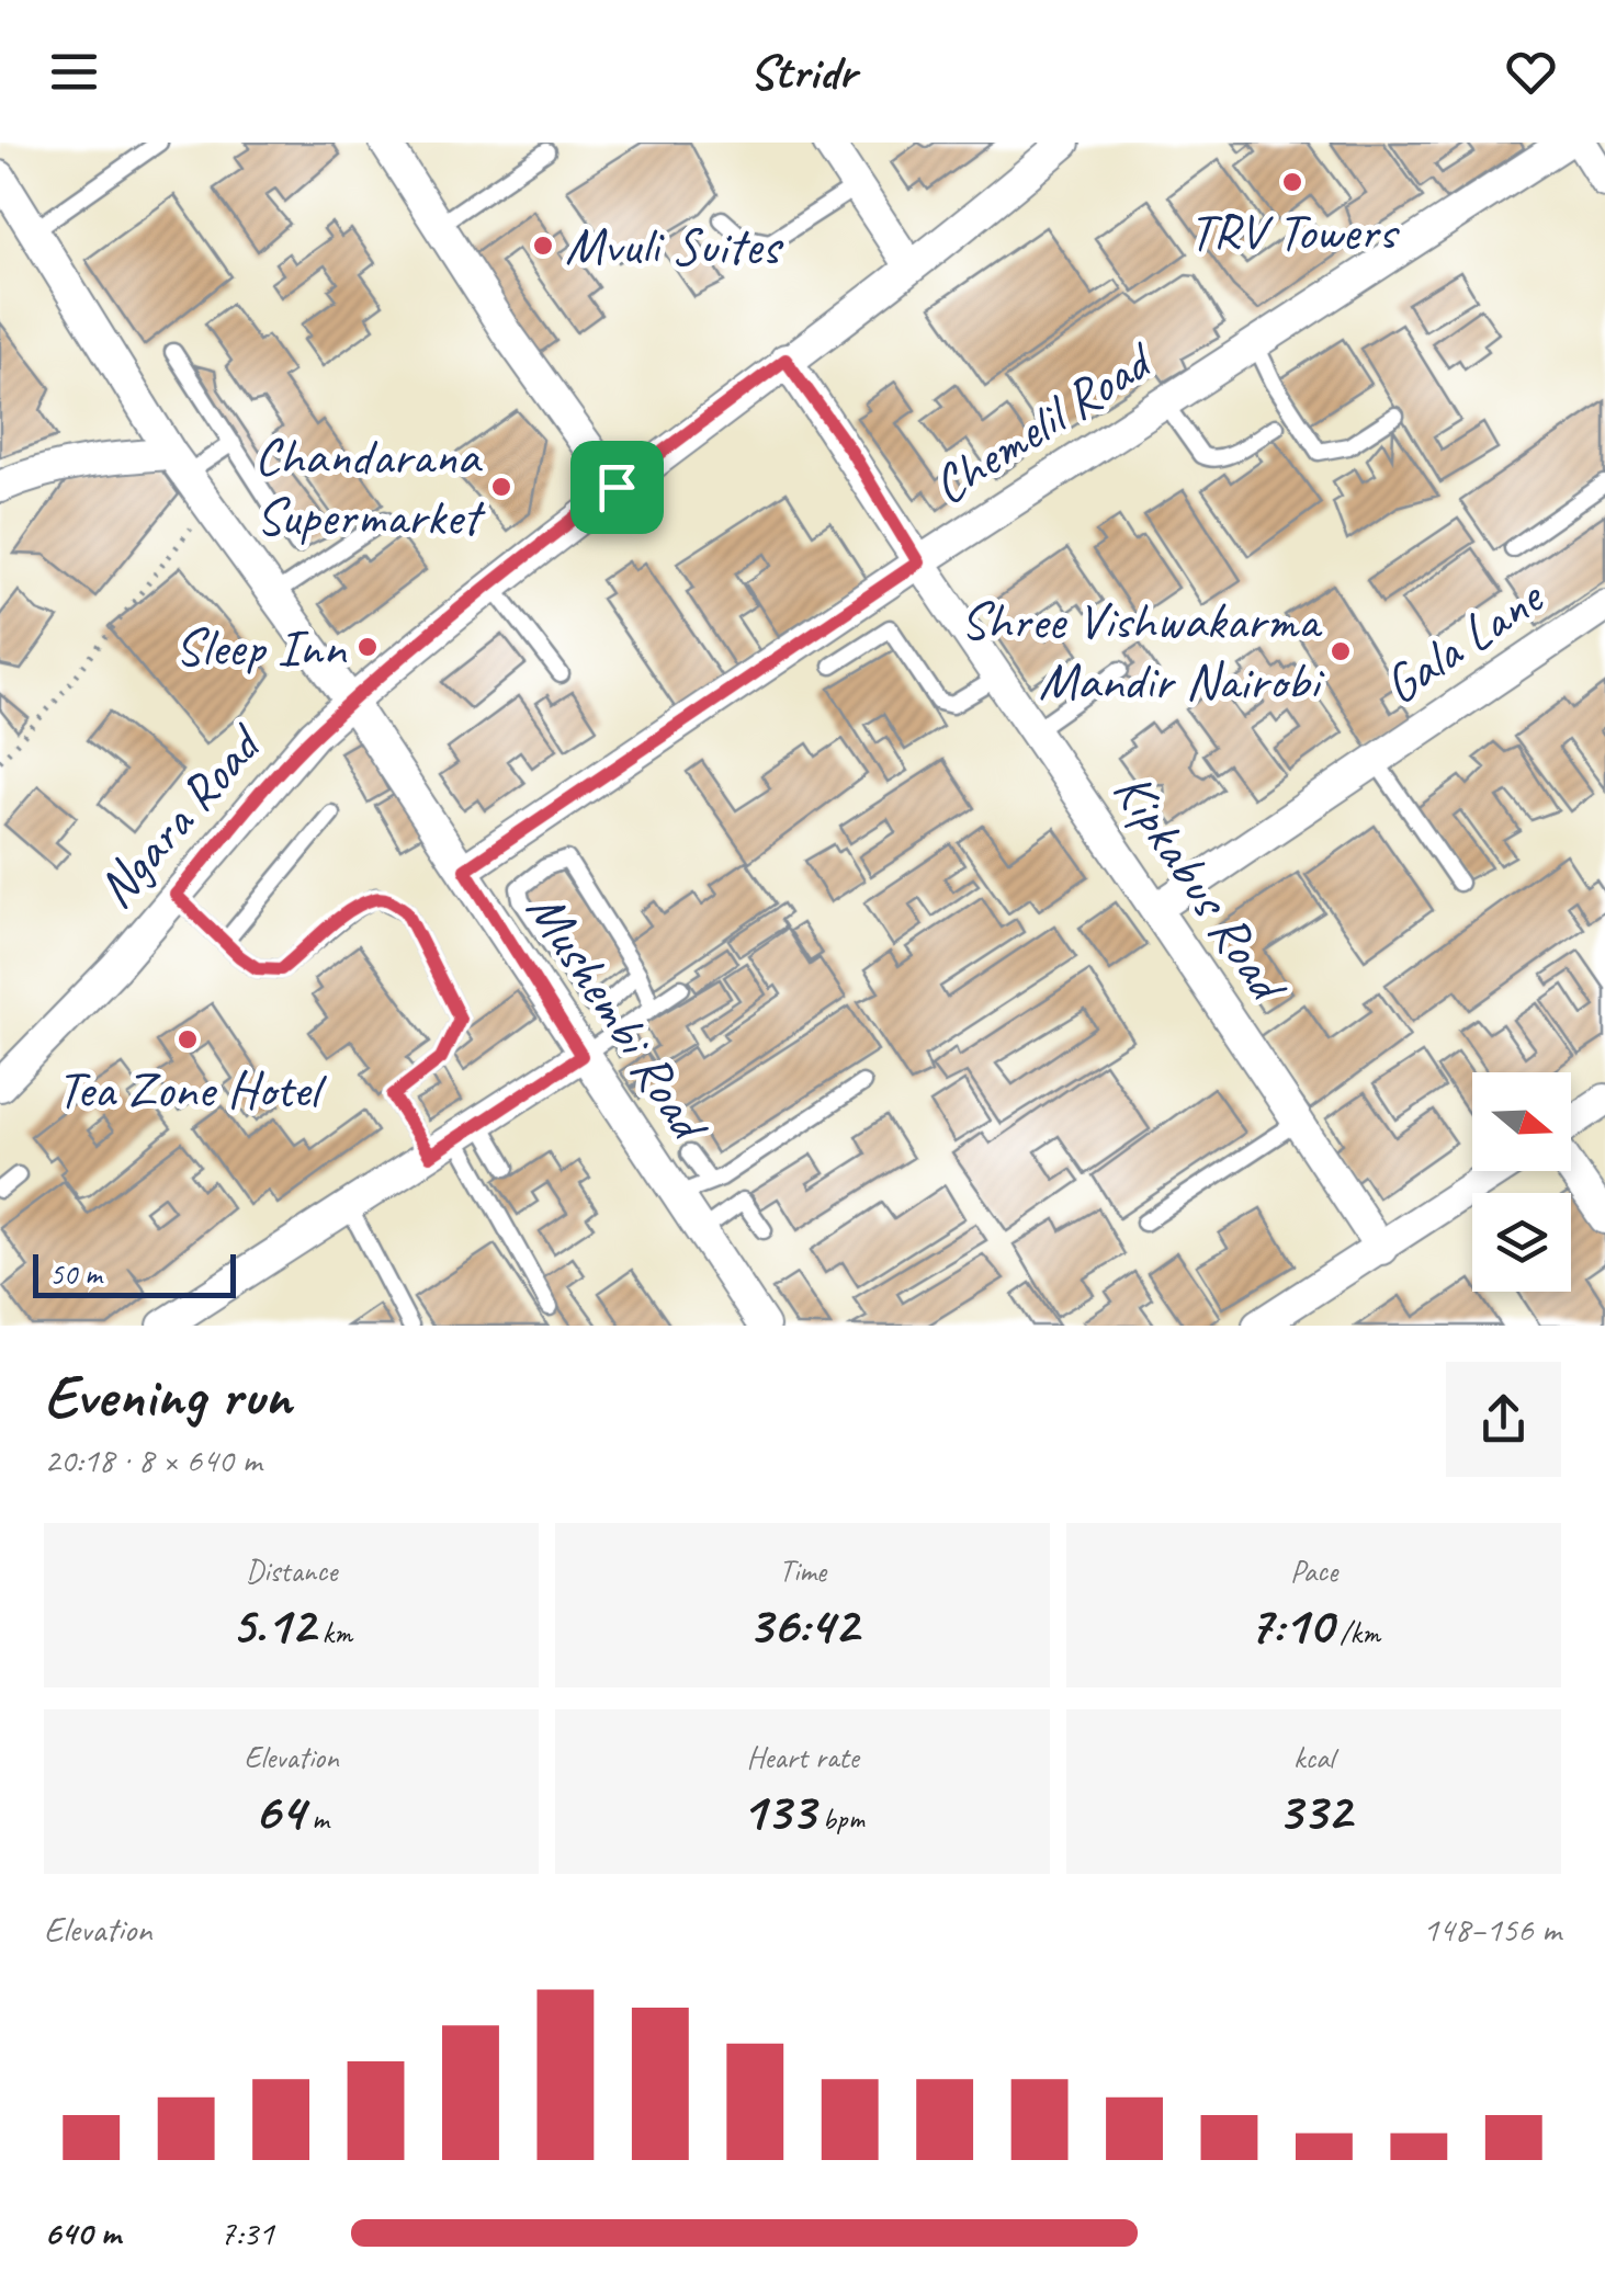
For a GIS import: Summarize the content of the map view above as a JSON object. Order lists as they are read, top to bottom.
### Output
{
  "streets": {
    "street": [
      "Chemelil Road",
      "Gala Lane",
      "Ngara Road",
      "Kipkabus Road",
      "Mushembi Road"
    ]
  },
  "crossings": [
    ["Chemelil Road", "Kipkabus Road"],
    ["Chemelil Road", "Mushembi Road"],
    ["Gala Lane", "Kipkabus Road"],
    ["Ngara Road", "Kipkabus Road"],
    ["Ngara Road", "Mushembi Road"]
  ],
  "places": [
    "TRV Towers",
    "Mvuli Suites",
    "Chandarana Supermarket",
    "Sleep Inn",
    "Shree Vishwakarma Mandir Nairobi",
    "Tea Zone Hotel"
  ],
  "scale_bar": "50 m",
  "north": "right",
  "page": {
    "header": "Stridr",
    "scale": "50 m",
    "heading": ["Evening run", "20:18 · 8 × 640 m"],
    "stats": [
      ["Distance", "5.12 km"],
      ["Time", "36:42"],
      ["Pace", "7:10 /km"],
      ["Elevation", "64 m"],
      ["Heart rate", "133 bpm"],
      ["kcal", "332"]
    ],
    "chart": ["Elevation", "148–156 m"],
    "list": [
      {
        "name": "640 m",
        "note": "7:31"
      }
    ]
  }
}
